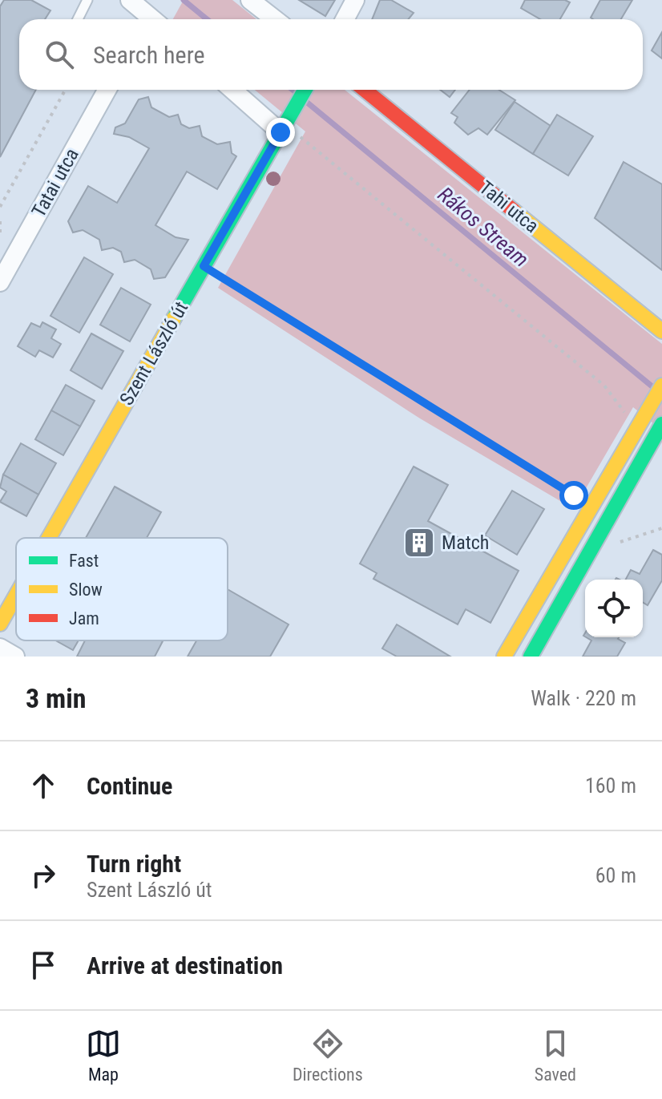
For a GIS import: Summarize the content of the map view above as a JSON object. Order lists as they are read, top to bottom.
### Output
{
  "streets": {
    "street": ["Tatai utca", "Tahi utca", "Szent László út"]
  },
  "water": ["Rákos Stream"],
  "places": {
    "building": ["Match"]
  },
  "legend": ["Fast", "Slow", "Jam"],
  "page": {
    "search": "Search here",
    "heading": ["3 min", "Walk · 220 m"],
    "list": [
      ["Continue", "160 m"],
      ["Turn right", "Szent László út", "60 m"],
      "Arrive at destination"
    ],
    "nav": ["Map", "Directions", "Saved"]
  }
}
